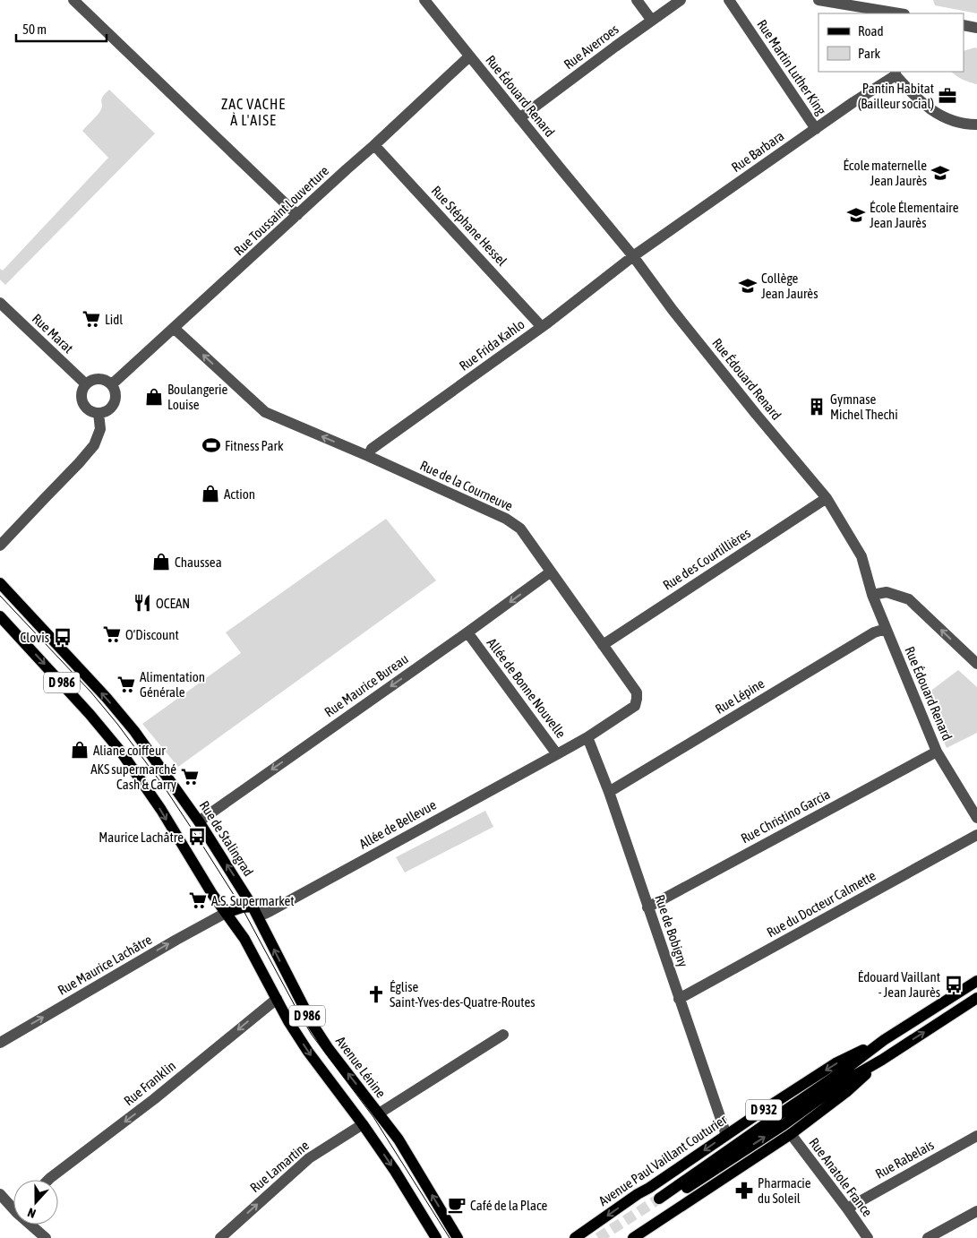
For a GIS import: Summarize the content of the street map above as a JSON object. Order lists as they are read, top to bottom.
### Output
{
  "streets": {
    "main road": [
      "D 986",
      "Rue de Stalingrad",
      "Avenue Lénine",
      "D 932",
      "Avenue Paul Vaillant Couturier"
    ],
    "street": [
      "Rue Averroes",
      "Rue Martin Luther King",
      "Rue Édouard Renard",
      "Rue Barbara",
      "Rue Toussaint Louverture",
      "Rue Stéphane Hessel",
      "Rue Marat",
      "Rue Frida Kahlo",
      "Rue de la Courneuve",
      "Rue des Courtillières",
      "Rue Maurice Bureau",
      "Allée de Bonne Nouvelle",
      "Rue Lépine",
      "Rue Christino Garcia",
      "Allée de Bellevue",
      "Rue du Docteur Calmette",
      "Rue de Bobigny",
      "Rue Maurice Lachâtre",
      "Rue Franklin",
      "Rue Rabelais",
      "Rue Lamartine",
      "Rue Anatole France"
    ]
  },
  "crossings": [
    ["Rue Averroes", "Rue Édouard Renard"],
    ["Rue Martin Luther King", "Rue Barbara"],
    ["Rue Édouard Renard", "Rue Barbara"],
    ["Rue Édouard Renard", "Rue Toussaint Louverture"],
    ["Rue Édouard Renard", "Rue Frida Kahlo"],
    ["Rue Édouard Renard", "Rue des Courtillières"],
    ["Rue Édouard Renard", "Rue Lépine"],
    ["Rue Édouard Renard", "Rue Christino Garcia"],
    ["Rue Barbara", "Rue Frida Kahlo"],
    ["Rue Toussaint Louverture", "Rue Stéphane Hessel"],
    ["Rue Toussaint Louverture", "Rue Marat"],
    ["Rue Toussaint Louverture", "Rue de la Courneuve"],
    ["Rue Stéphane Hessel", "Rue Frida Kahlo"],
    ["Rue Frida Kahlo", "Rue de la Courneuve"],
    ["Rue de la Courneuve", "Rue des Courtillières"],
    ["Rue de la Courneuve", "Rue Maurice Bureau"],
    ["Rue de la Courneuve", "Allée de Bonne Nouvelle"],
    ["Rue de la Courneuve", "Rue de Bobigny"],
    ["D 986", "Rue Maurice Lachâtre"],
    ["D 986", "Rue Franklin"],
    ["D 986", "Rue Lamartine"],
    ["Rue Maurice Bureau", "Allée de Bonne Nouvelle"],
    ["Rue Maurice Bureau", "Rue de Stalingrad"],
    ["Allée de Bonne Nouvelle", "Allée de Bellevue"],
    ["Allée de Bonne Nouvelle", "Rue de Bobigny"],
    ["Rue Lépine", "Rue de Bobigny"],
    ["Rue Christino Garcia", "Rue de Bobigny"],
    ["Allée de Bellevue", "Rue de Stalingrad"],
    ["Allée de Bellevue", "Avenue Lénine"],
    ["Rue de Stalingrad", "Avenue Lénine"],
    ["Rue du Docteur Calmette", "Rue de Bobigny"],
    ["Rue de Bobigny", "Avenue Paul Vaillant Couturier"],
    ["Rue Rabelais", "Rue Anatole France"],
    ["Avenue Paul Vaillant Couturier", "Rue Anatole France"]
  ],
  "one_way": [
    "Rue Maurice Bureau",
    "Rue Maurice Lachâtre",
    "Rue Franklin",
    "Rue Lamartine"
  ],
  "districts": ["ZAC VACHE À L'AISE"],
  "places": {
    "office": ["Pantin Habitat (Bailleur social)"],
    "school or university": ["École maternelle Jean Jaurès", "École Élementaire Jean Jaurès", "Collège Jean Jaurès"],
    "supermarket": [
      "Lidl",
      "O’Discount",
      "Alimentation Générale",
      "AKS supermarché Cash & Carry",
      "A.S. Supermarket"
    ],
    "shop": [
      "Boulangerie Louise",
      "Action",
      "Chaussea",
      "Aliane coiffeur"
    ],
    "building": ["Gymnase Michel Thechi"],
    "sports": ["Fitness Park"],
    "restaurant": ["OCEAN"],
    "bus stop": ["Clovis", "Maurice Lachâtre", "Édouard Vaillant - Jean Jaurès"],
    "church": ["Église Saint-Yves-des-Quatre-Routes"],
    "pharmacy": ["Pharmacie du Soleil"],
    "cafe": ["Café de la Place"]
  },
  "legend": ["Road", "Park"],
  "scale_bar": "50 m",
  "north": "bottom"
}
